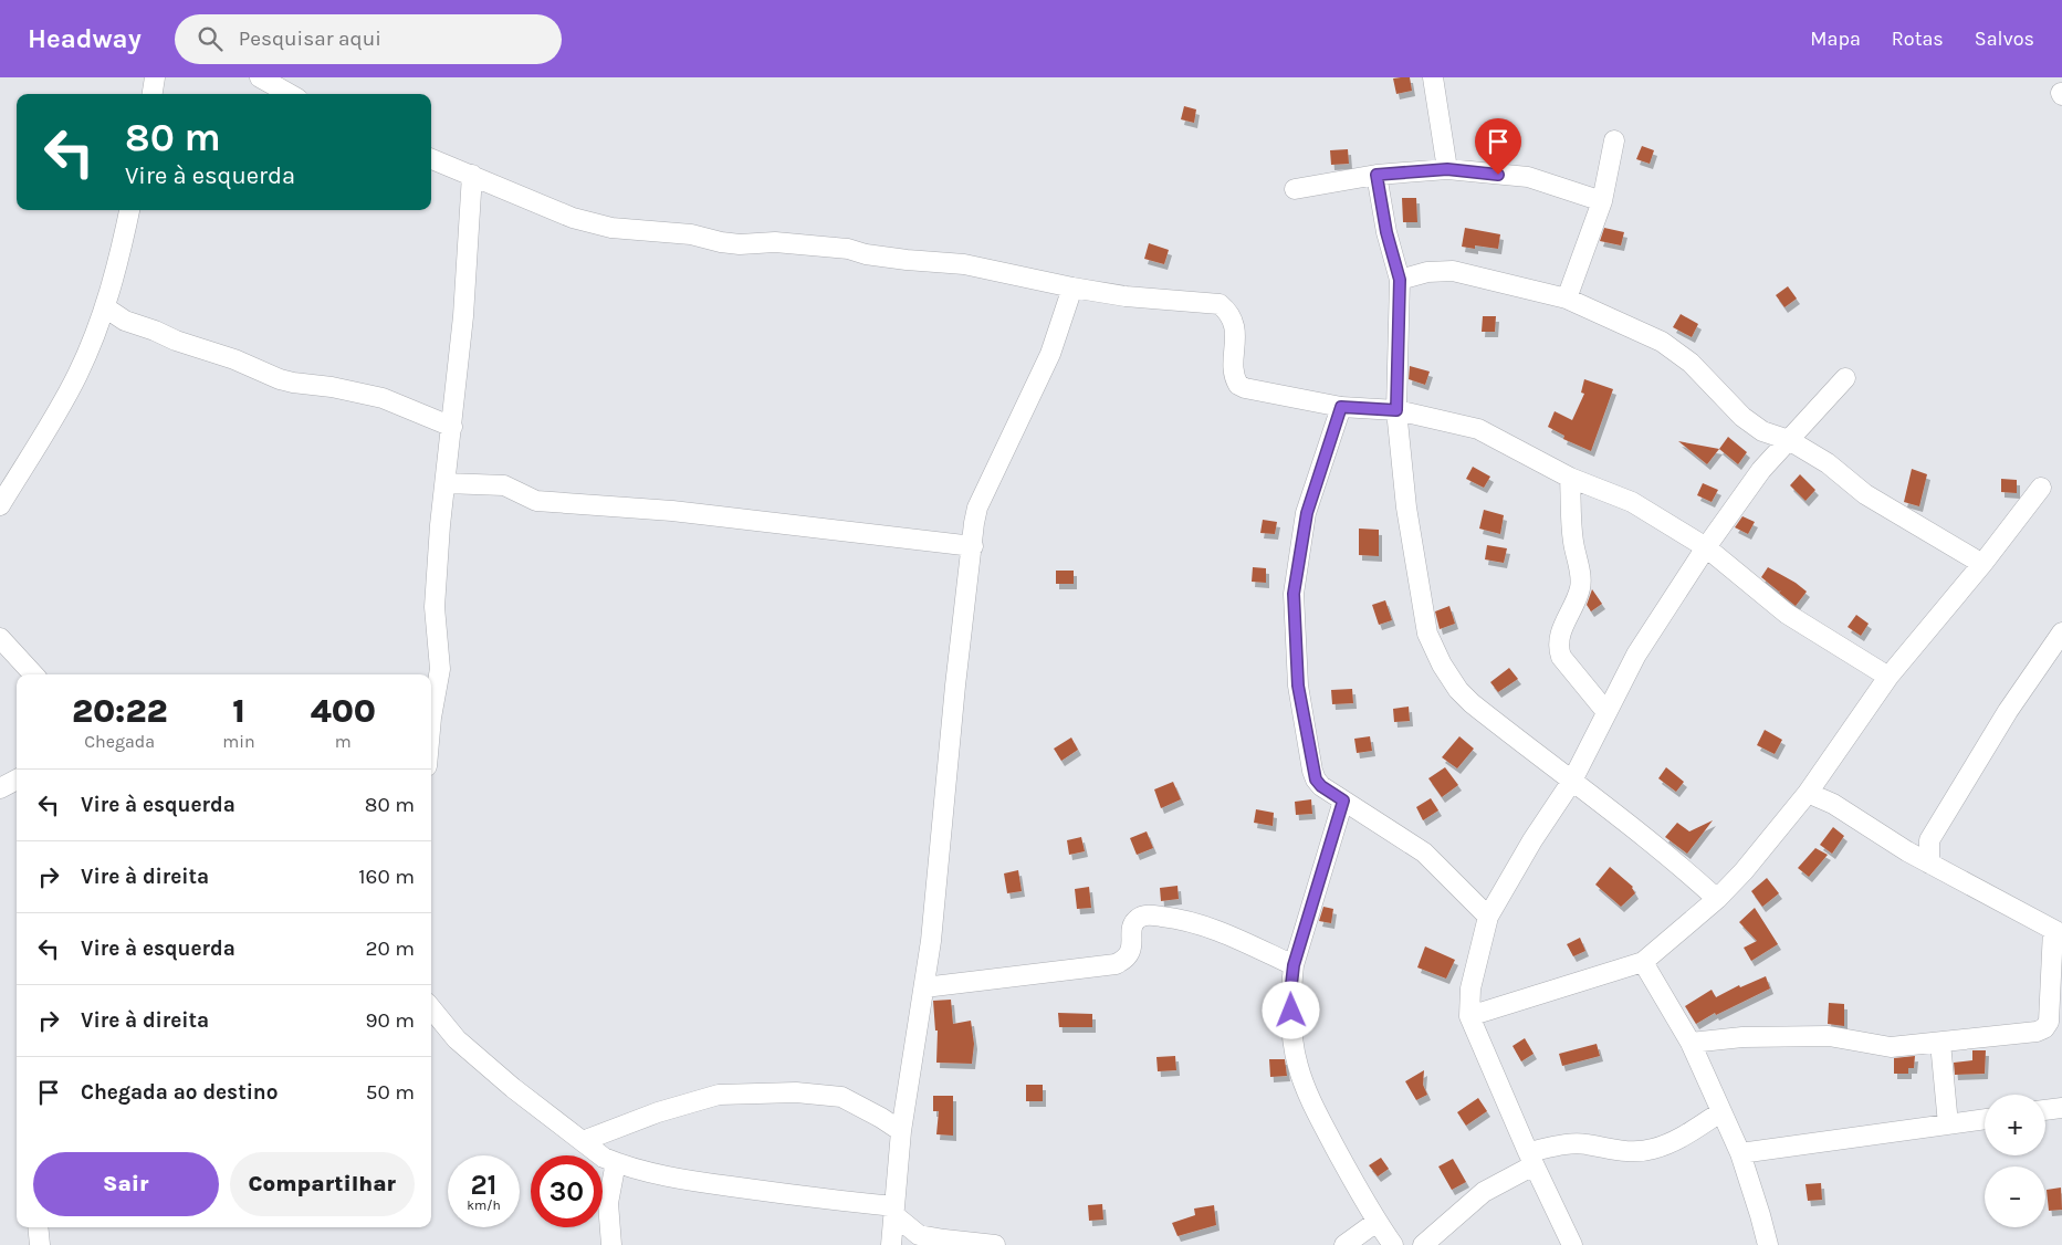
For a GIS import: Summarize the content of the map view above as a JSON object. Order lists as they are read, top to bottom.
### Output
{
  "page": {
    "header": "Headway",
    "search": "Pesquisar aqui",
    "nav": ["Mapa", "Rotas", "Salvos"],
    "turn": ["80 m", "Vire à esquerda"],
    "eta": [
      "20:22",
      "Chegada",
      "1",
      "min",
      "400",
      "m"
    ],
    "list": [
      {
        "name": "Vire à esquerda",
        "value": "80 m"
      },
      {
        "name": "Vire à direita",
        "value": "160 m"
      },
      {
        "name": "Vire à esquerda",
        "value": "20 m"
      },
      {
        "name": "Vire à direita",
        "value": "90 m"
      },
      {
        "name": "Chegada ao destino",
        "value": "50 m"
      }
    ],
    "map_buttons": ["+", "−"],
    "buttons": ["Sair", "Compartilhar"],
    "speed": "21 km/h",
    "limit": "30"
  }
}
